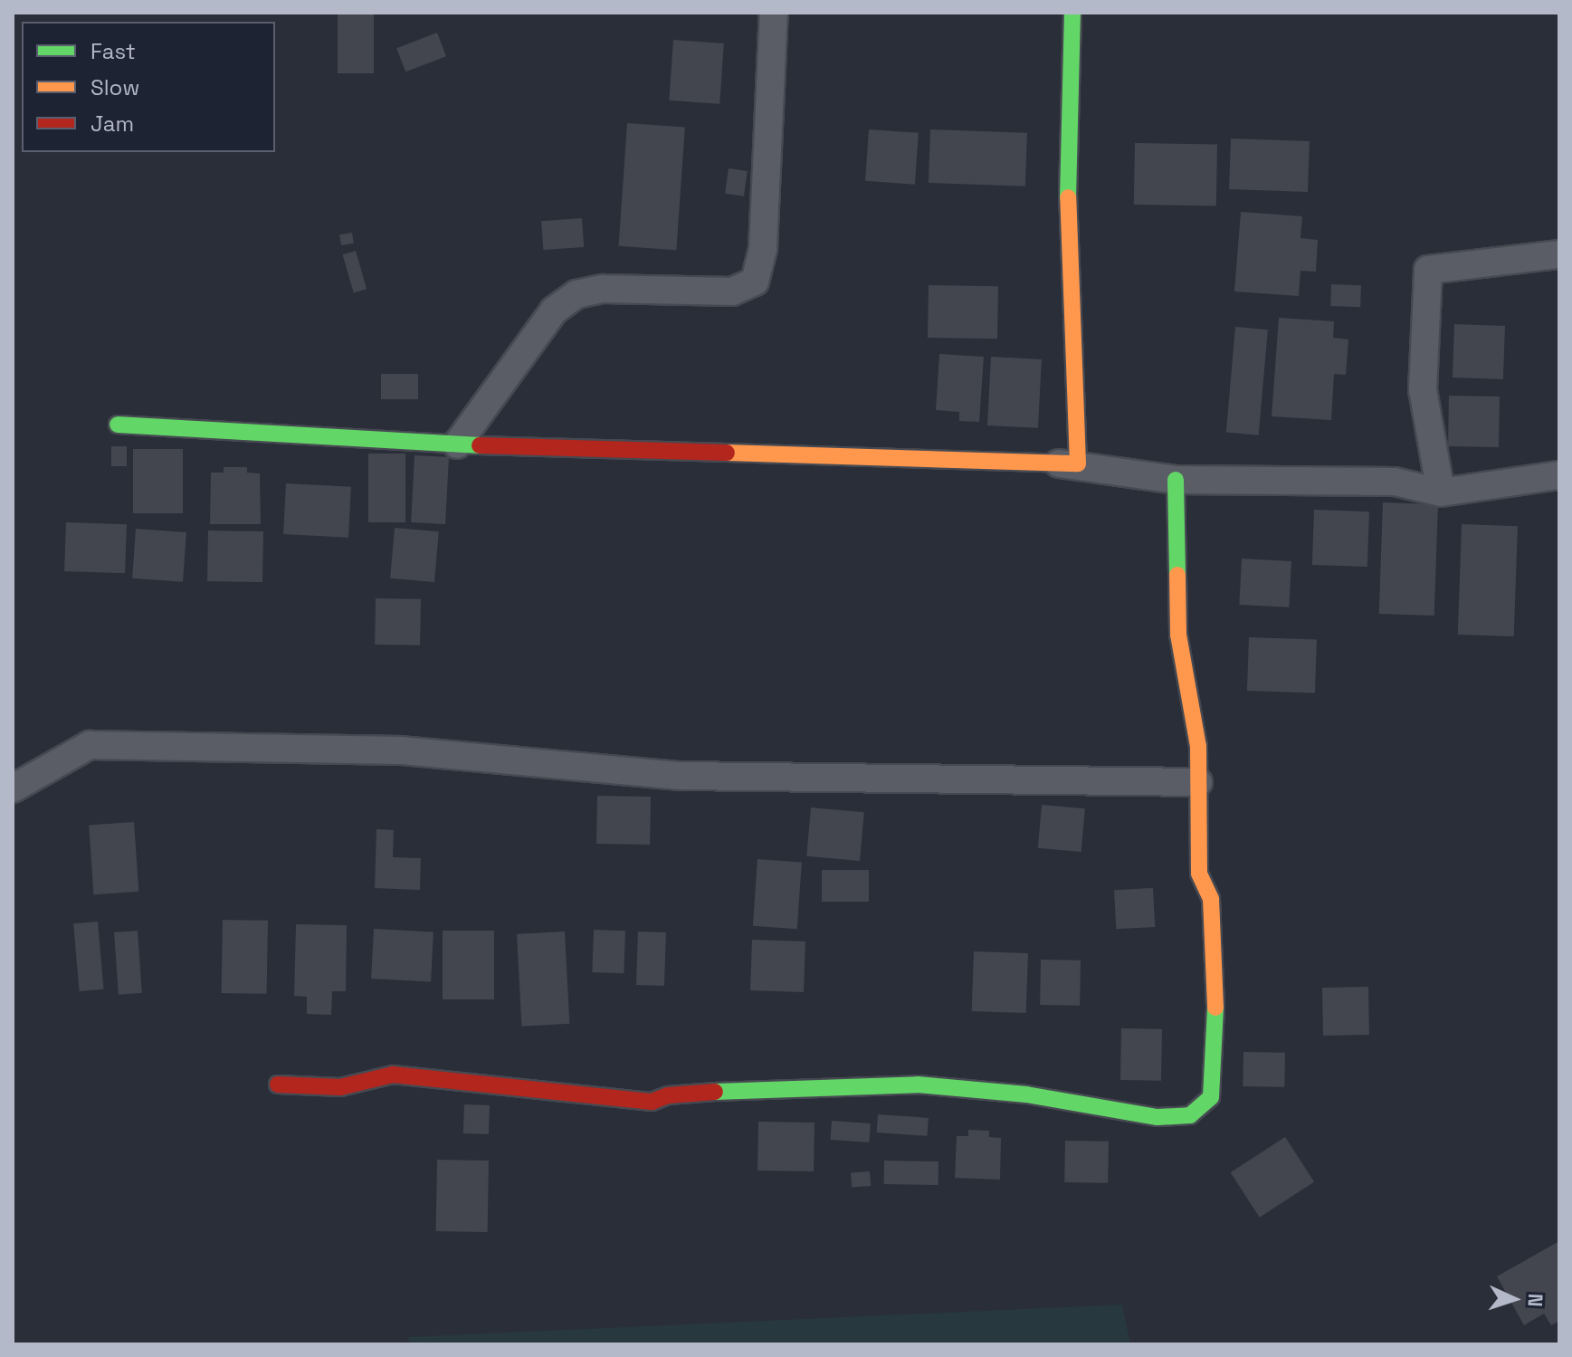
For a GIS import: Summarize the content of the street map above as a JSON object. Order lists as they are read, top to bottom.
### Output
{
  "legend": ["Fast", "Slow", "Jam"],
  "north": "right"
}
